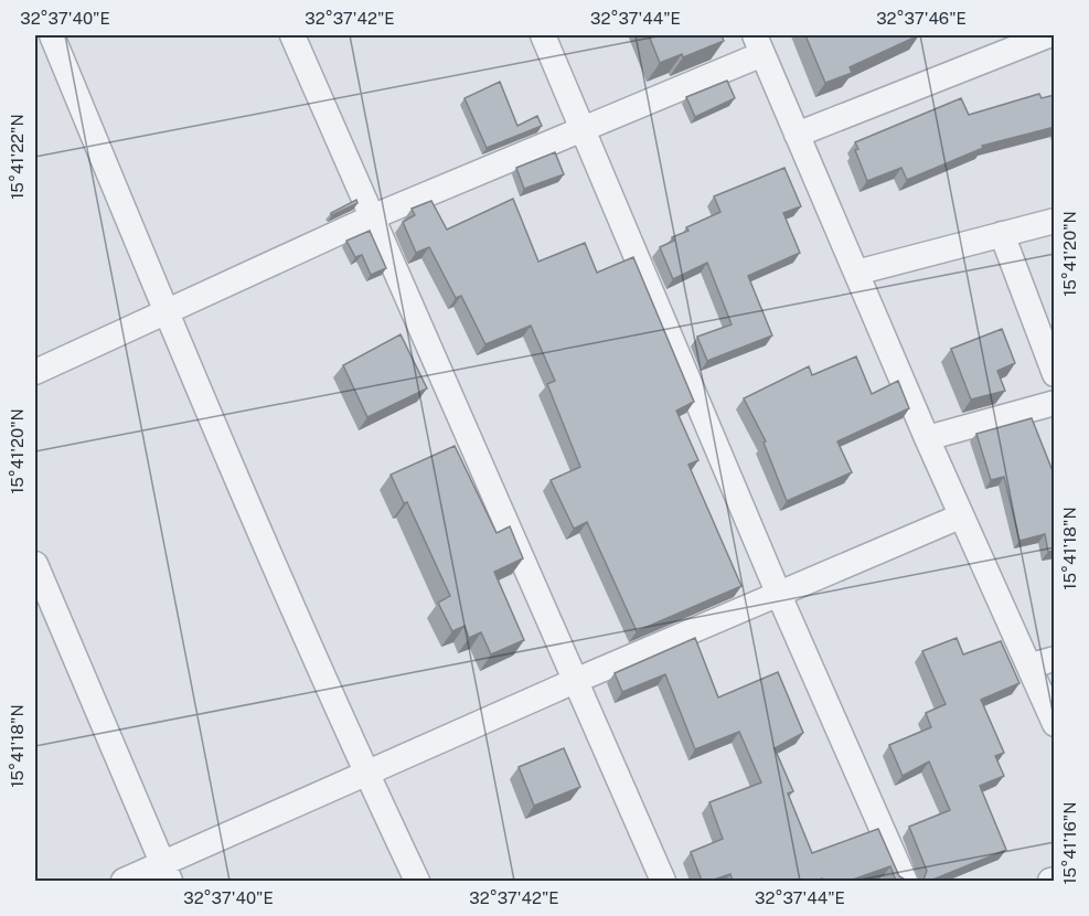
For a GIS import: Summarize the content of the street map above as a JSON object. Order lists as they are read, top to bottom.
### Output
{
  "coordinates": [
    "32°37'40\"E",
    "32°37'42\"E",
    "32°37'44\"E",
    "32°37'46\"E",
    "15°41'22\"N",
    "15°41'20\"N",
    "15°41'18\"N",
    "15°41'16\"N"
  ]
}
